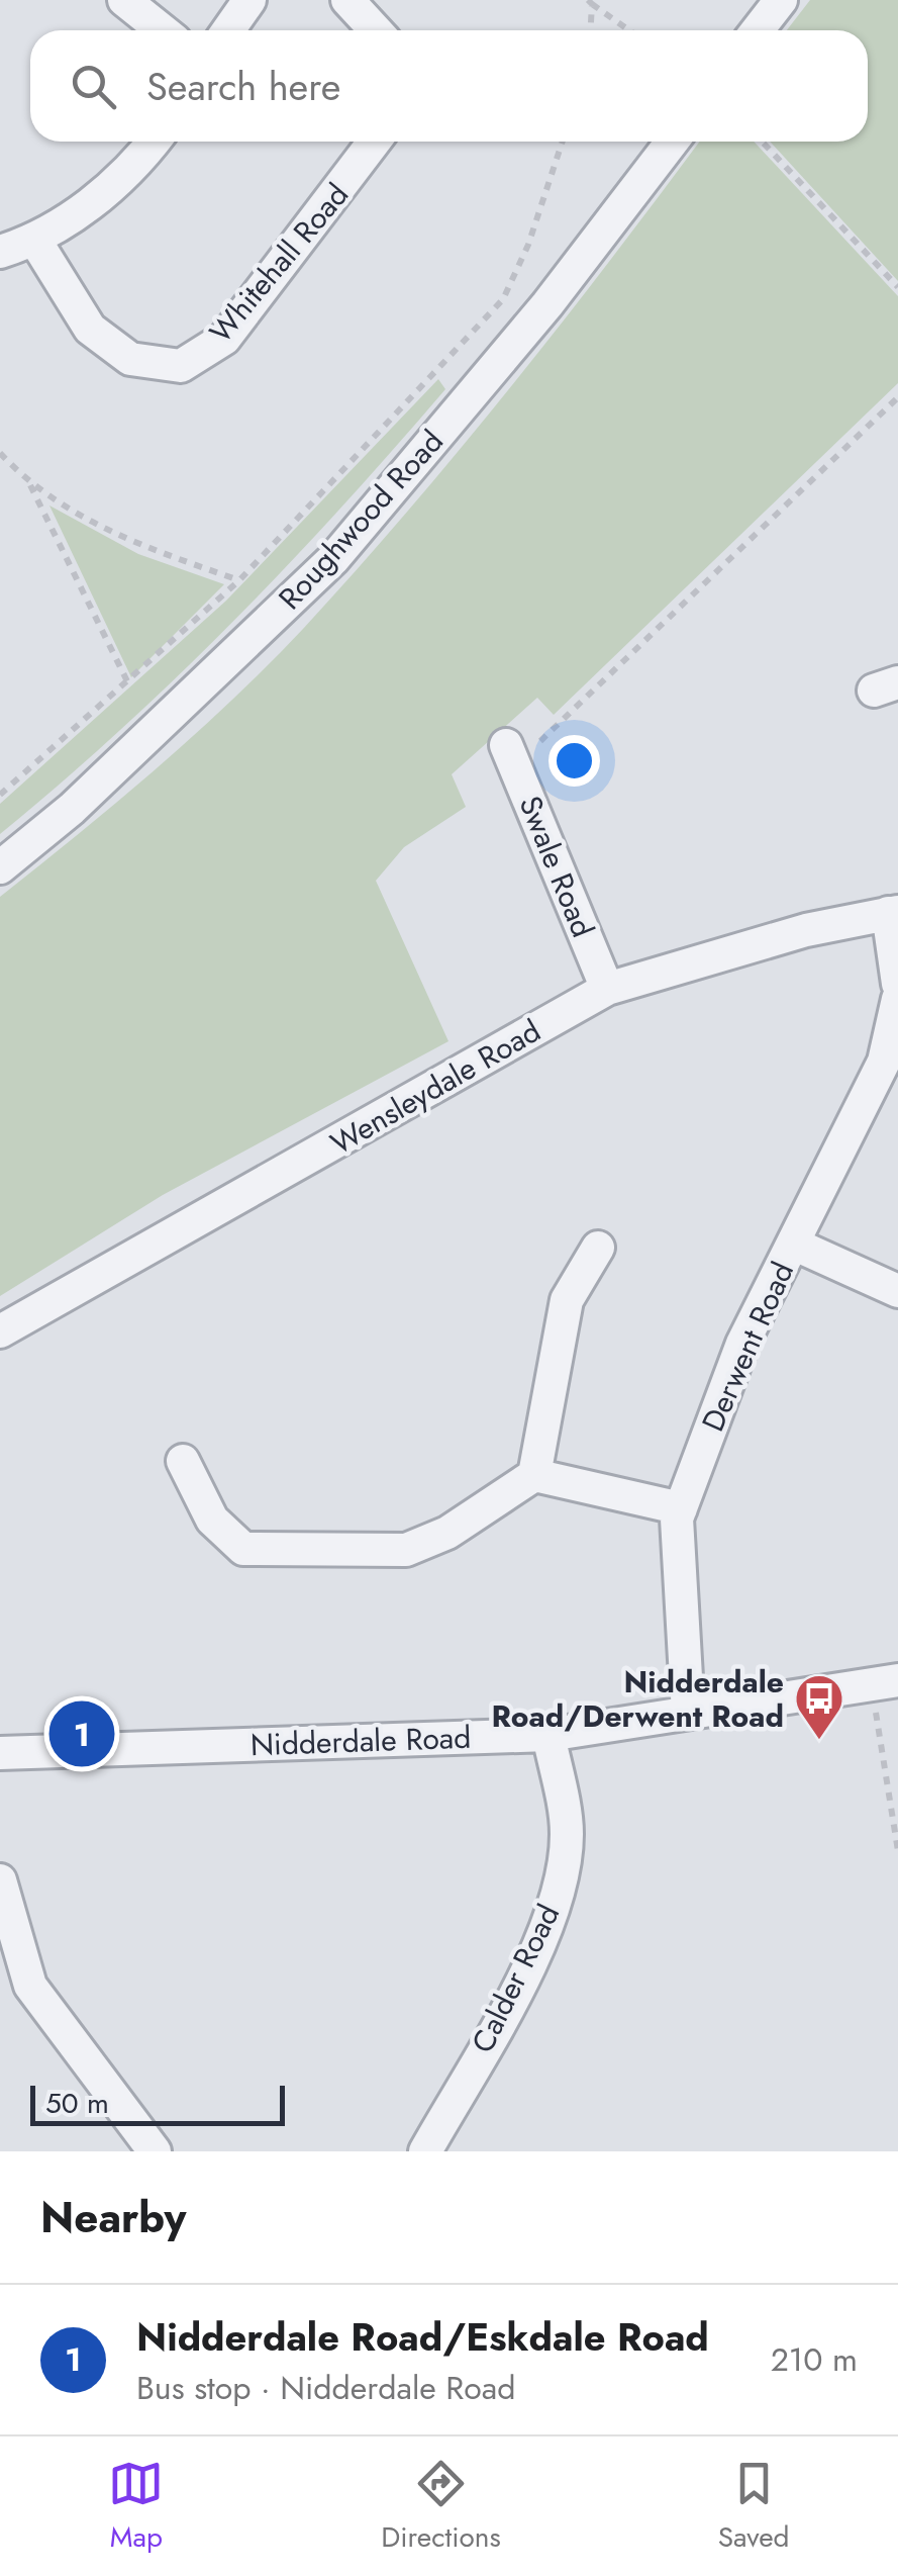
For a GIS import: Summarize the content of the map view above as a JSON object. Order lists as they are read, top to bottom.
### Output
{
  "streets": {
    "street": [
      "Whitehall Road",
      "Roughwood Road",
      "Swale Road",
      "Wensleydale Road",
      "Derwent Road",
      "Nidderdale Road",
      "Calder Road"
    ]
  },
  "crossings": [
    ["Swale Road", "Wensleydale Road"],
    ["Derwent Road", "Nidderdale Road"],
    ["Nidderdale Road", "Calder Road"]
  ],
  "places": {
    "bus stop": ["Nidderdale Road/Derwent Road"]
  },
  "scale_bar": "50 m",
  "page": {
    "search": "Search here",
    "pins": "1",
    "scale": "50 m",
    "heading": "Nearby",
    "list": [
      {
        "mark": "1",
        "name": "Nidderdale Road/Eskdale Road",
        "note": "Bus stop · Nidderdale Road",
        "value": "210 m"
      }
    ],
    "nav": ["Map", "Directions", "Saved"]
  }
}
